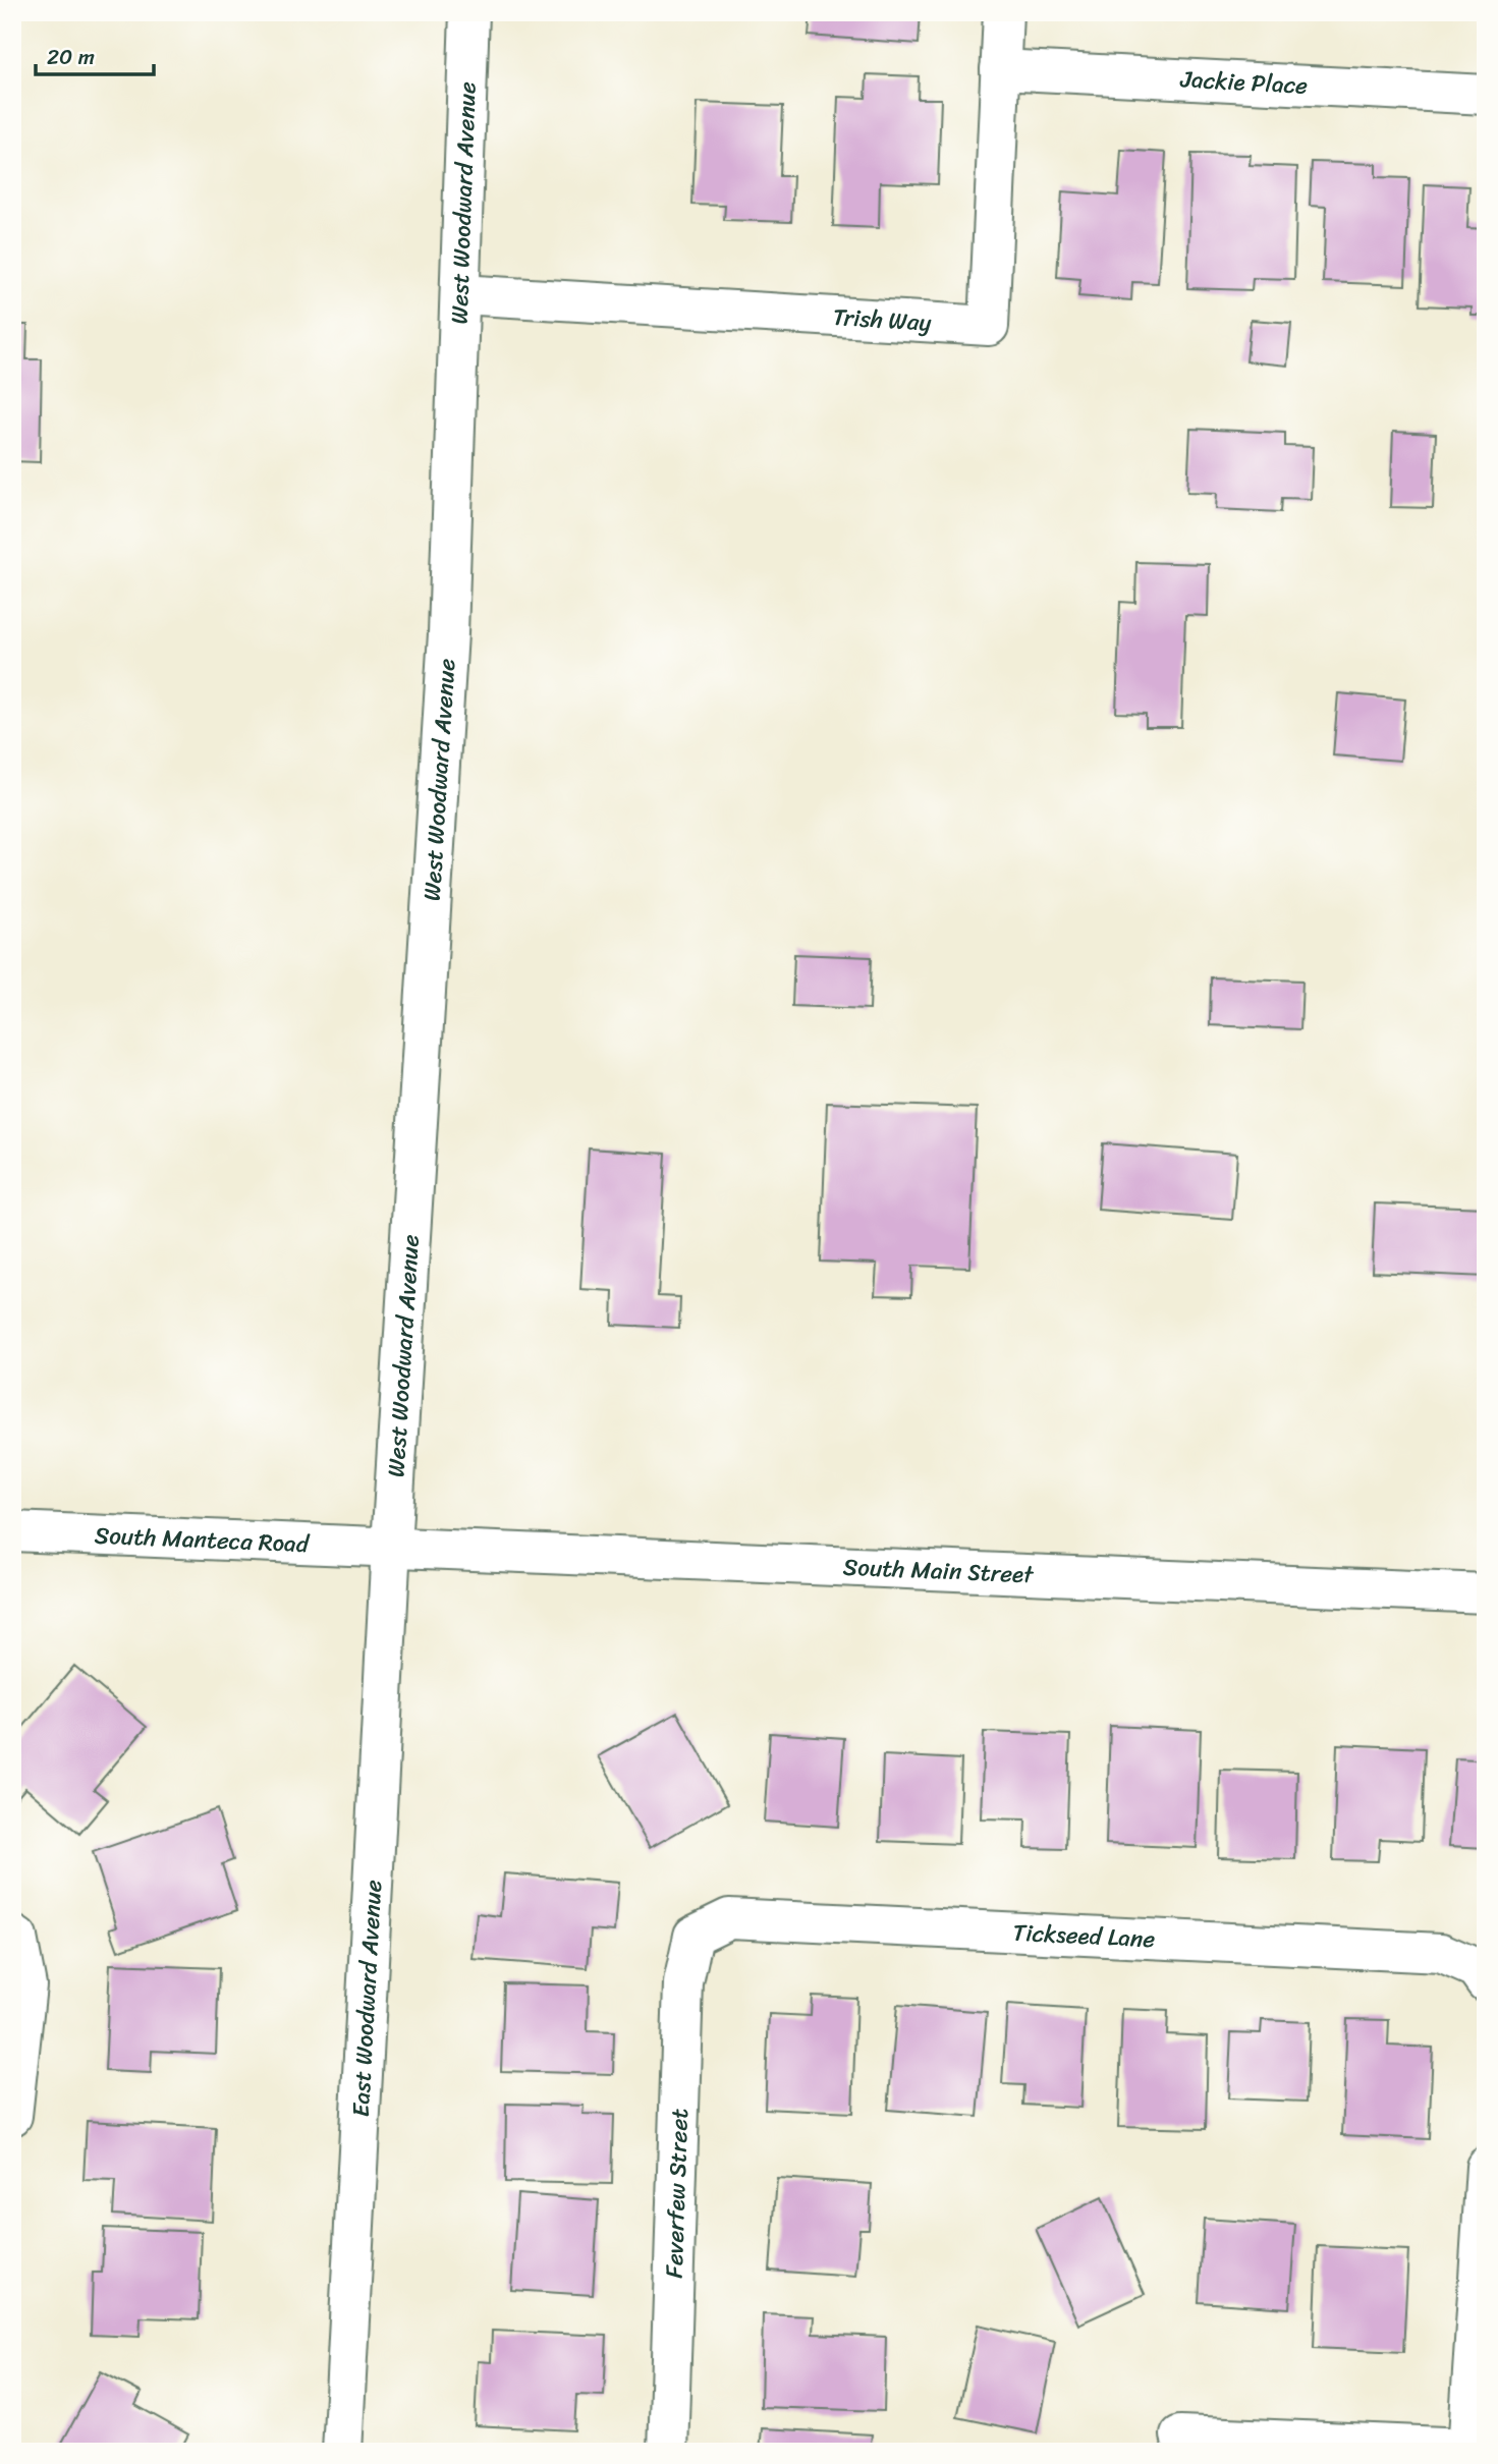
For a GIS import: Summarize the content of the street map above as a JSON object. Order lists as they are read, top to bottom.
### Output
{
  "streets": {
    "street": [
      "Jackie Place",
      "West Woodward Avenue",
      "Trish Way",
      "South Manteca Road",
      "South Main Street",
      "Tickseed Lane",
      "East Woodward Avenue",
      "Feverfew Street"
    ]
  },
  "crossings": [
    ["Jackie Place", "Trish Way"],
    ["West Woodward Avenue", "Trish Way"],
    ["West Woodward Avenue", "South Manteca Road"],
    ["West Woodward Avenue", "South Main Street"],
    ["West Woodward Avenue", "East Woodward Avenue"],
    ["South Manteca Road", "South Main Street"],
    ["South Manteca Road", "East Woodward Avenue"],
    ["South Main Street", "East Woodward Avenue"],
    ["Tickseed Lane", "Feverfew Street"]
  ],
  "scale_bar": "20 m"
}
